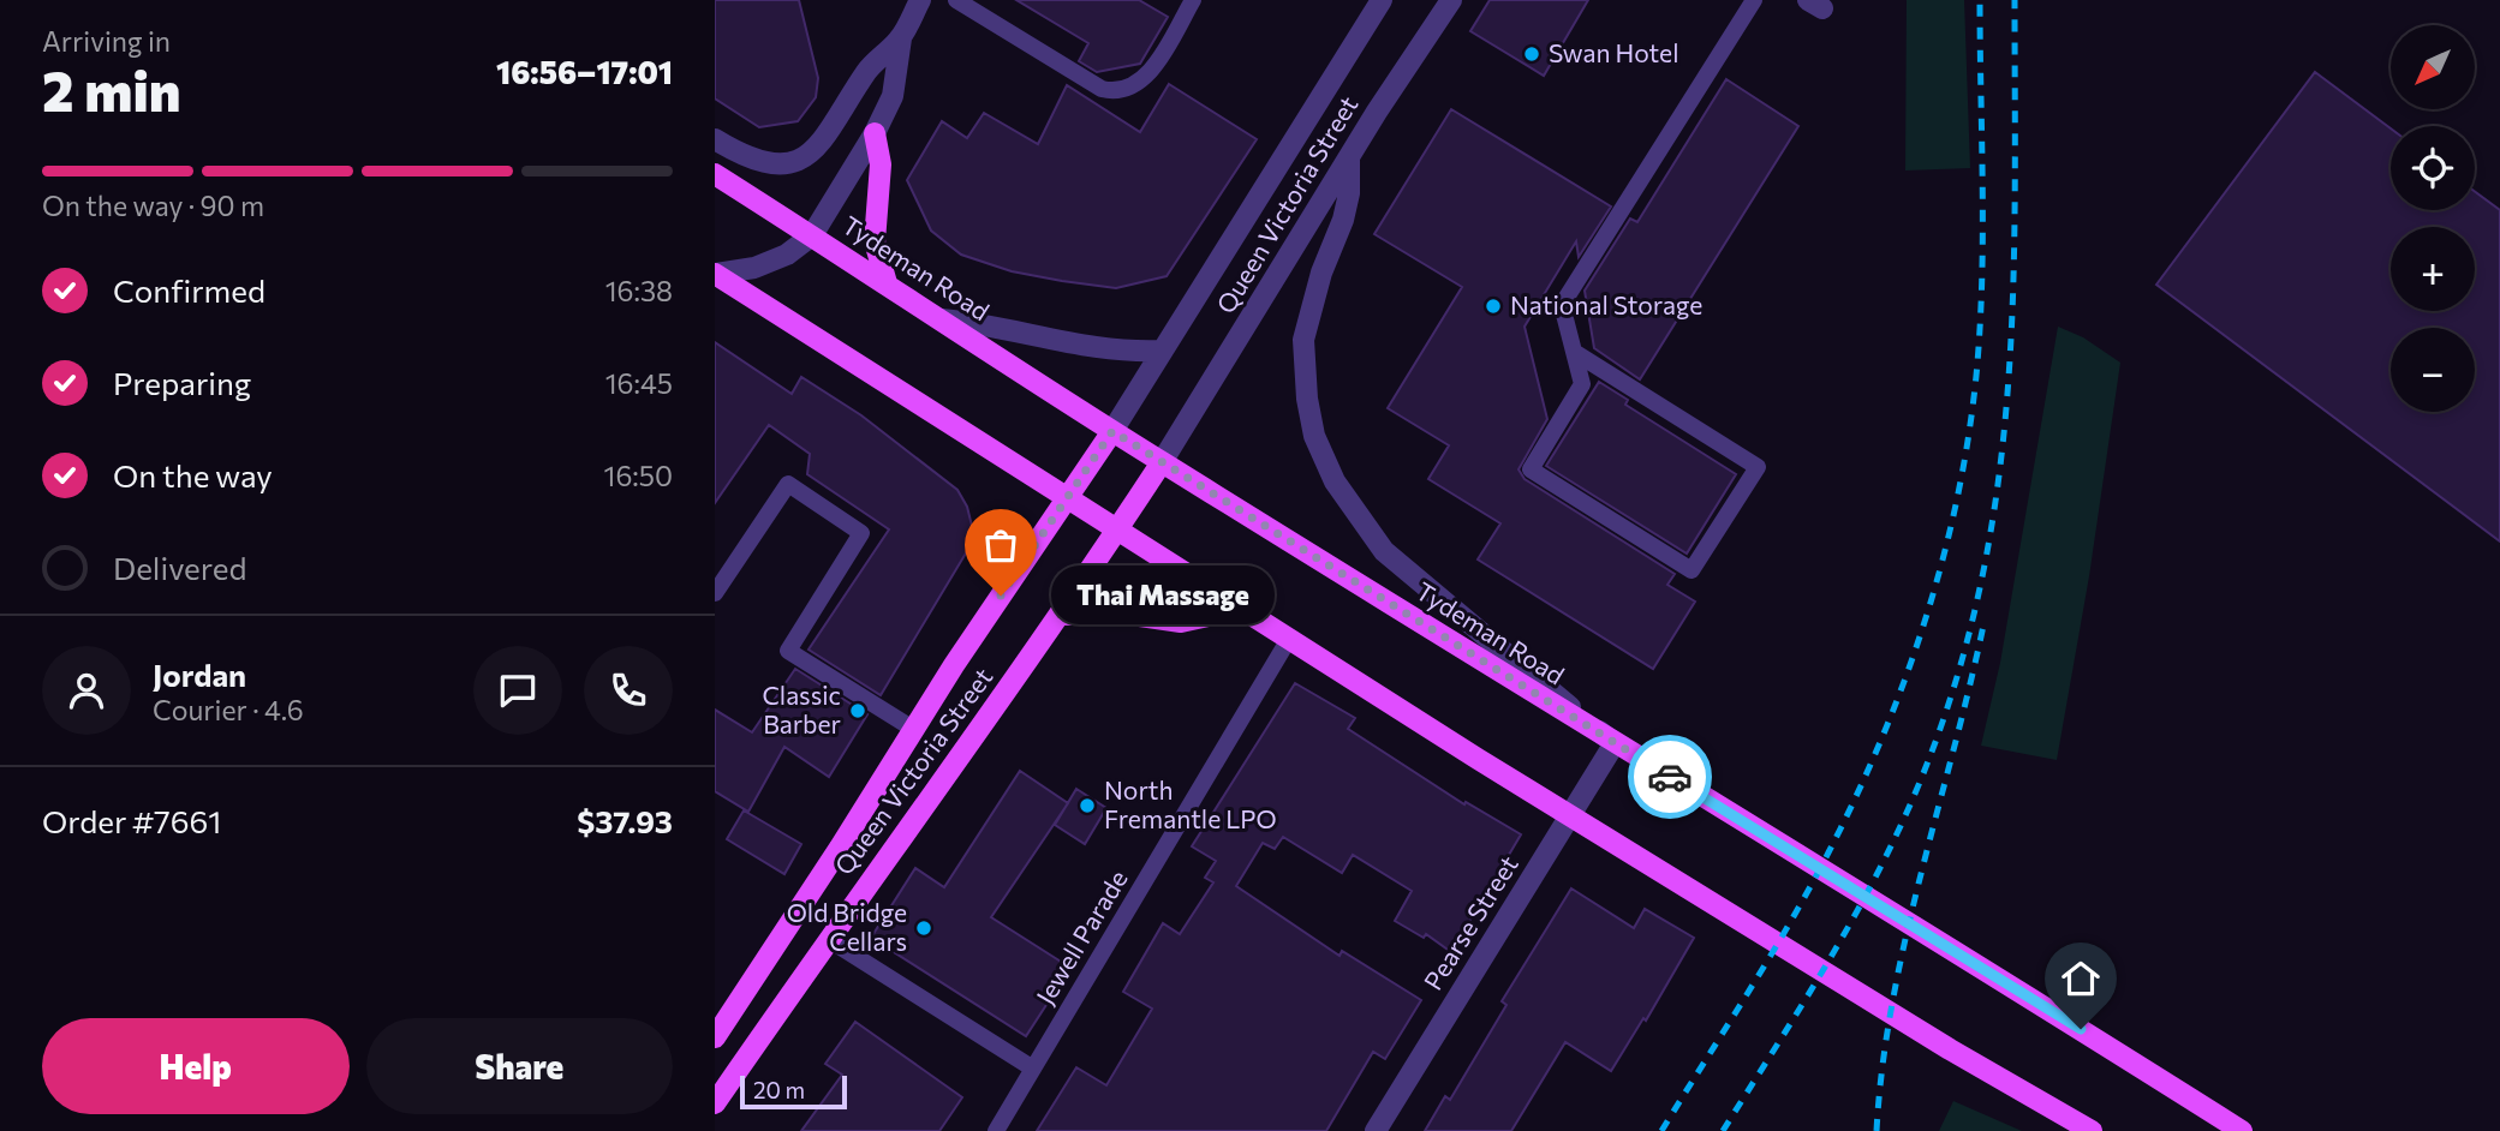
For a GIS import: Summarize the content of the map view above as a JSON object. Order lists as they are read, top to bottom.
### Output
{
  "streets": {
    "main road": ["Queen Victoria Street", "Tydeman Road"],
    "street": ["Pearse Street"],
    "lane": ["Jewell Parade"]
  },
  "crossings": [
    ["Queen Victoria Street", "Tydeman Road"],
    ["Tydeman Road", "Pearse Street"]
  ],
  "places": [
    "Swan Hotel",
    "National Storage",
    "Thai Massage",
    "Classic Barber",
    "North Fremantle LPO",
    "Old Bridge Cellars"
  ],
  "scale_bar": "20 m",
  "north": "bottom left",
  "page": {
    "heading": ["2 min", "Arriving in", "16:56–17:01"],
    "panel": [
      "Jordan",
      "Courier · 4.6",
      "Order #7661",
      "$37.93"
    ],
    "map_buttons": ["+", "−"],
    "bar": "On the way · 90 m",
    "list": [
      ["Confirmed", "16:38"],
      ["Preparing", "16:45"],
      ["On the way", "16:50"],
      "Delivered"
    ],
    "bubble": "Thai Massage",
    "buttons": ["Help", "Share"],
    "scale": "20 m"
  }
}
